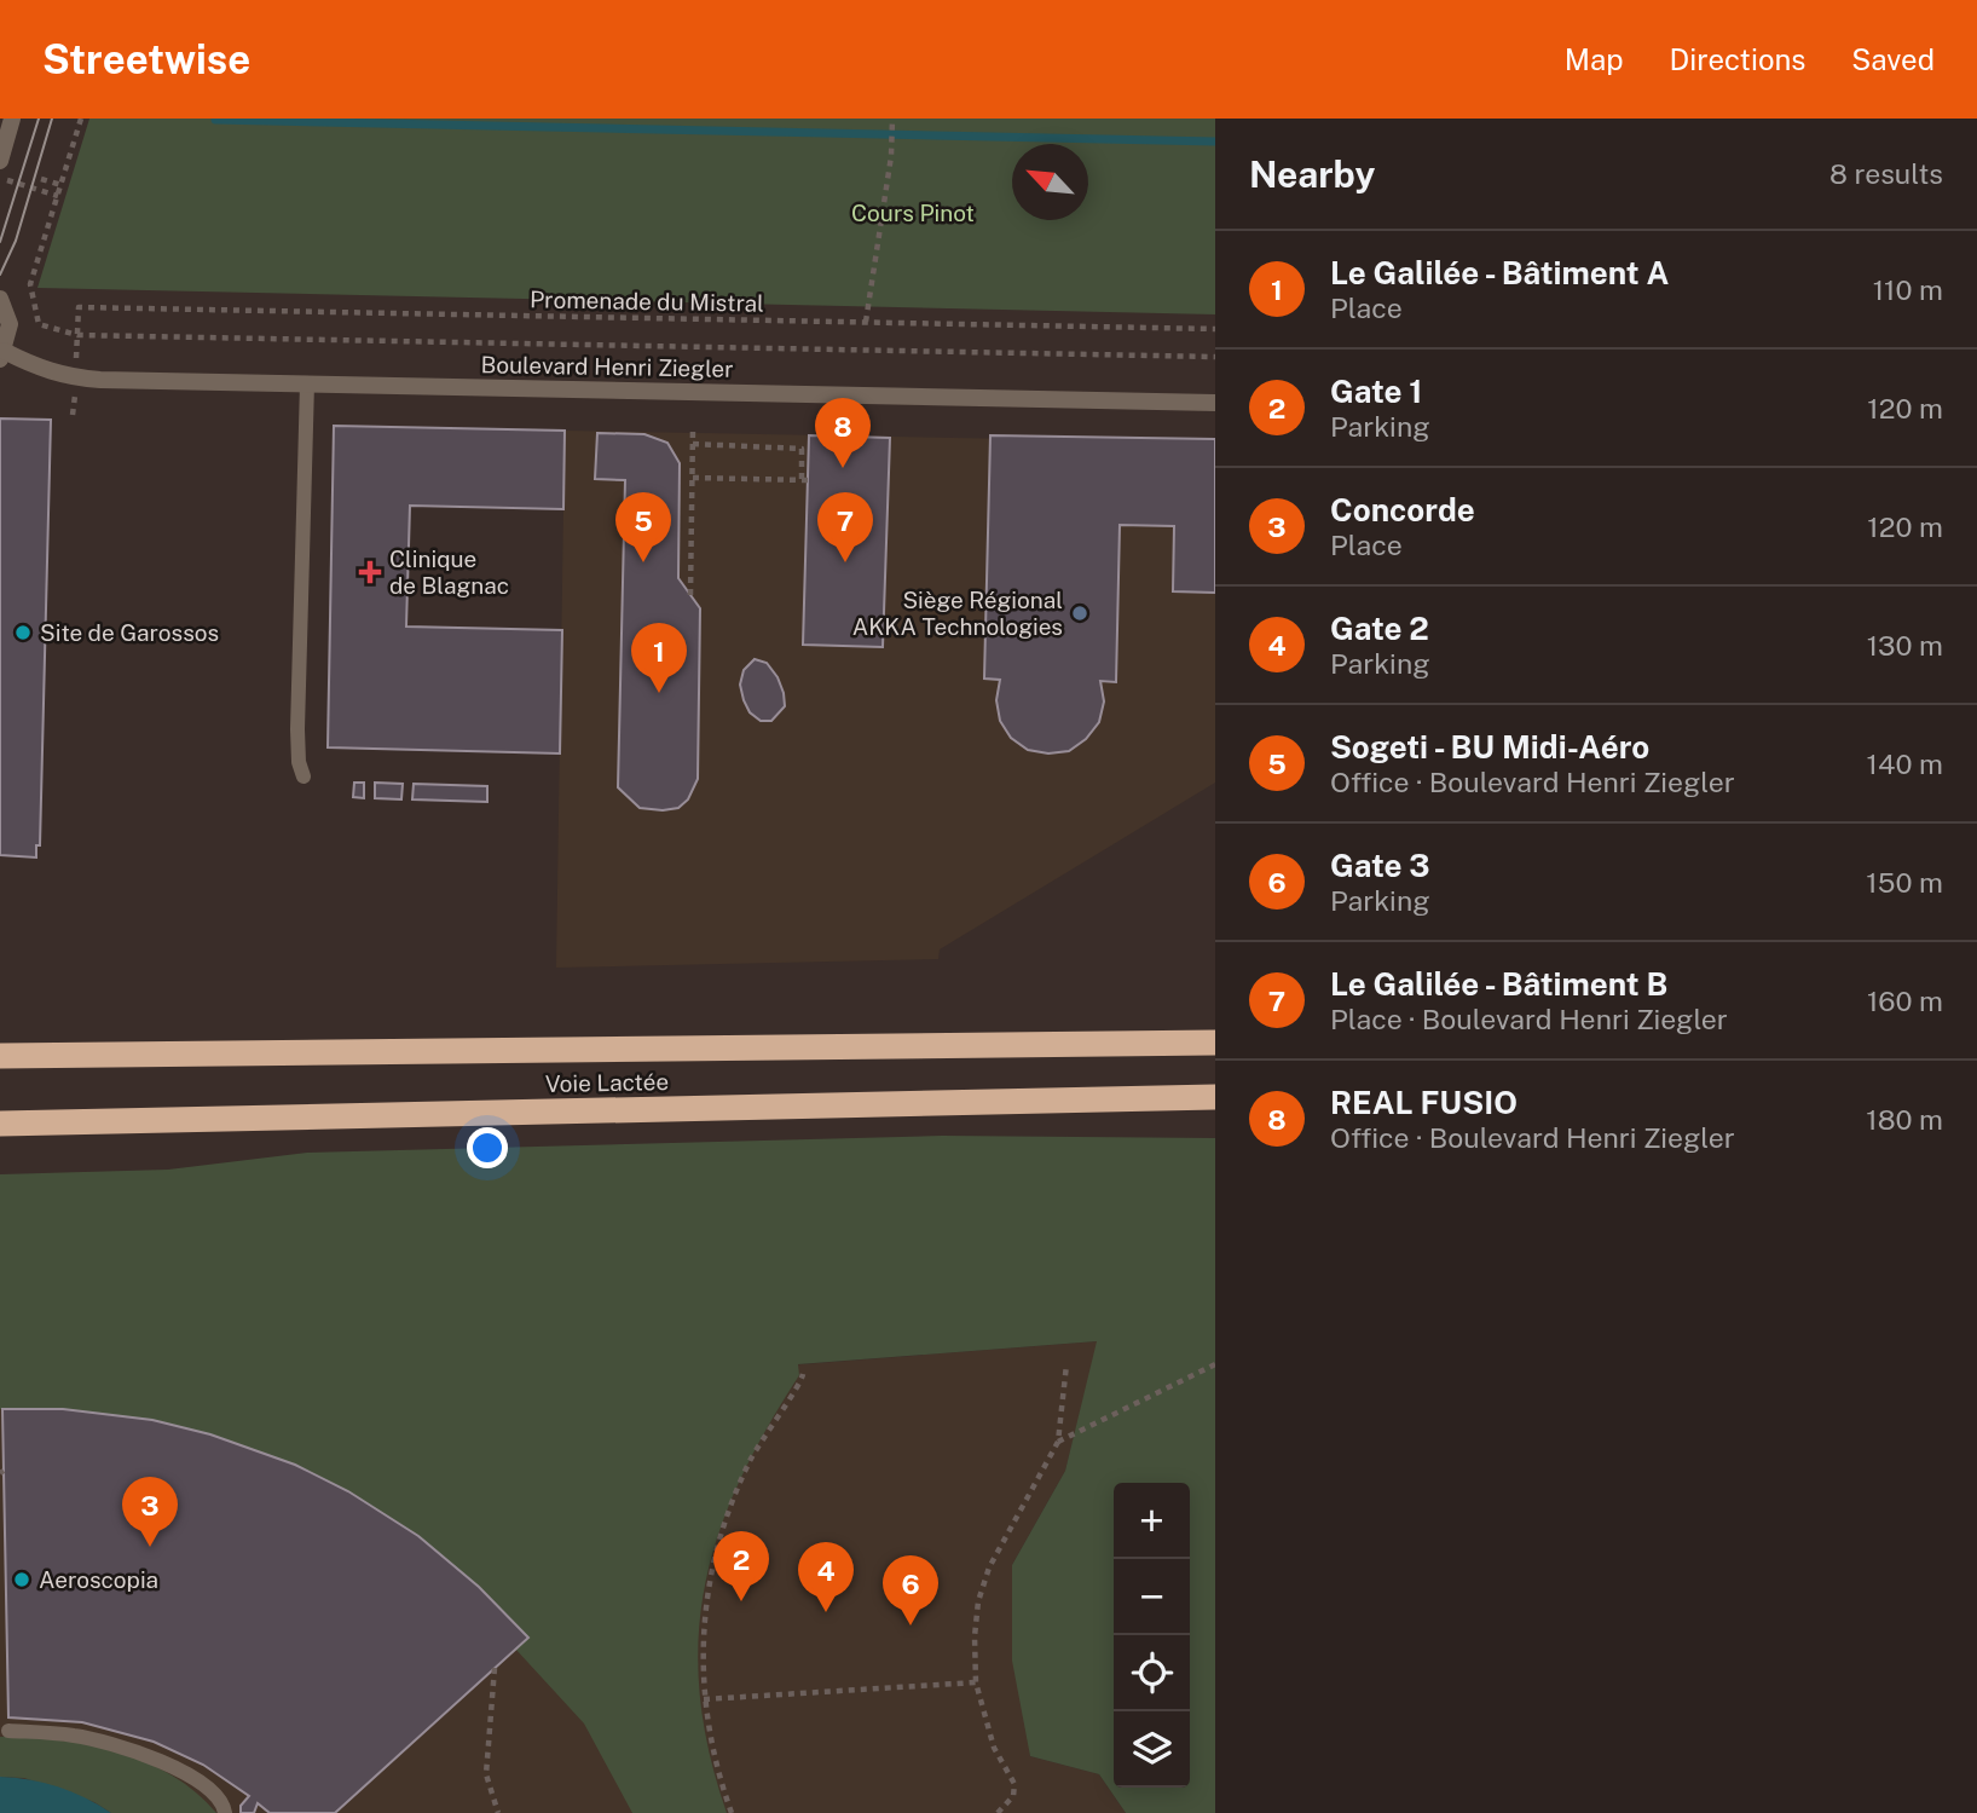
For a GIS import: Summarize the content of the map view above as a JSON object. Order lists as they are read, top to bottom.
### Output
{
  "streets": {
    "highway": ["Voie Lactée"],
    "street": ["Boulevard Henri Ziegler"],
    "path": ["Promenade du Mistral"]
  },
  "parks": ["Cours Pinot"],
  "places": {
    "health": ["Clinique de Blagnac"],
    "other": ["Siège Régional AKKA Technologies", "Site de Garossos", "Aeroscopia"]
  },
  "north": "top left",
  "page": {
    "header": "Streetwise",
    "nav": ["Map", "Directions", "Saved"],
    "heading": ["Nearby", "8 results"],
    "list": [
      {
        "mark": "1",
        "name": "Le Galilée - Bâtiment A",
        "note": "Place",
        "value": "110 m"
      },
      {
        "mark": "2",
        "name": "Gate 1",
        "note": "Parking",
        "value": "120 m"
      },
      {
        "mark": "3",
        "name": "Concorde",
        "note": "Place",
        "value": "120 m"
      },
      {
        "mark": "4",
        "name": "Gate 2",
        "note": "Parking",
        "value": "130 m"
      },
      {
        "mark": "5",
        "name": "Sogeti - BU Midi-Aéro",
        "note": "Office · Boulevard Henri Ziegler",
        "value": "140 m"
      },
      {
        "mark": "6",
        "name": "Gate 3",
        "note": "Parking",
        "value": "150 m"
      },
      {
        "mark": "7",
        "name": "Le Galilée - Bâtiment B",
        "note": "Place · Boulevard Henri Ziegler",
        "value": "160 m"
      },
      {
        "mark": "8",
        "name": "REAL FUSIO",
        "note": "Office · Boulevard Henri Ziegler",
        "value": "180 m"
      }
    ],
    "pins": [
      "8",
      "5",
      "7",
      "1",
      "3",
      "2",
      "4",
      "6"
    ],
    "map_buttons": ["+", "−"]
  }
}
